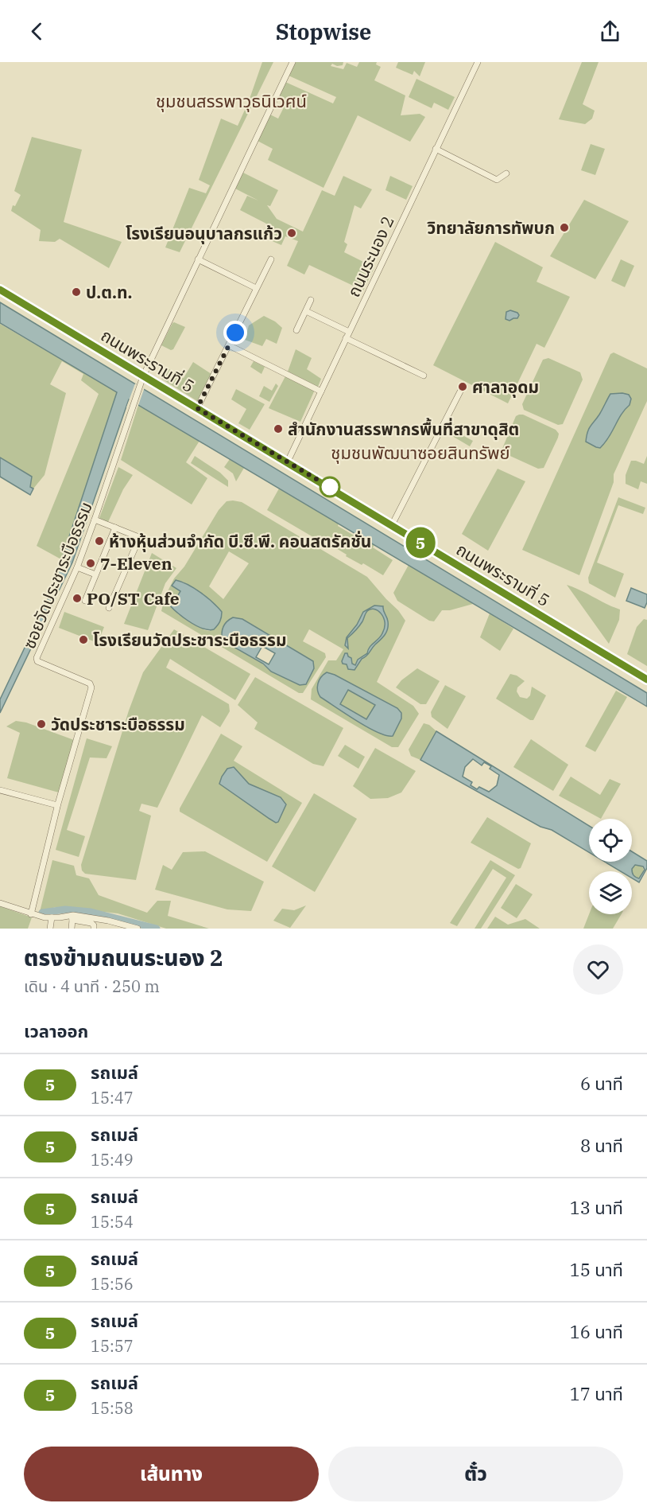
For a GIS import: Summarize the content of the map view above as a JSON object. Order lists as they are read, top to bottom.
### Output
{
  "streets": {
    "main road": ["ถนนพระรามที่ 5"],
    "street": ["ถนนระนอง 2", "ซอยวัดประชาระบือธรรม"]
  },
  "crossings": [
    ["ถนนระนอง 2", "ถนนพระรามที่ 5"],
    ["ถนนพระรามที่ 5", "ซอยวัดประชาระบือธรรม"]
  ],
  "districts": ["ชุมชนสรรพาวุธนิเวศน์", "ชุมชนพัฒนาซอยสินทรัพย์"],
  "places": [
    "วิทยาลัยการทัพบก",
    "โรงเรียนอนุบาลกรแก้ว",
    "ป.ต.ท.",
    "ศาลาอุดม",
    "สำนักงานสรรพากรพื้นที่สาขาดุสิต",
    "ห้างหุ้นส่วนจำกัด บี.ซี.พี. คอนสตรัคชั่น",
    "7-Eleven",
    "PO/ST Cafe",
    "โรงเรียนวัดประชาระบือธรรม",
    "วัดประชาระบือธรรม"
  ],
  "lines": ["bus line 5"],
  "page": {
    "header": "Stopwise",
    "on_map": "5",
    "heading": [
      ["ตรงข้ามถนนระนอง 2", "เดิน · 4 นาที · 250 m"],
      "เวลาออก"
    ],
    "list": [
      {
        "mark": "5",
        "name": "รถเมล์",
        "note": "15:47",
        "value": "6 นาที"
      },
      {
        "mark": "5",
        "name": "รถเมล์",
        "note": "15:49",
        "value": "8 นาที"
      },
      {
        "mark": "5",
        "name": "รถเมล์",
        "note": "15:54",
        "value": "13 นาที"
      },
      {
        "mark": "5",
        "name": "รถเมล์",
        "note": "15:56",
        "value": "15 นาที"
      },
      {
        "mark": "5",
        "name": "รถเมล์",
        "note": "15:57",
        "value": "16 นาที"
      },
      {
        "mark": "5",
        "name": "รถเมล์",
        "note": "15:58",
        "value": "17 นาที"
      }
    ],
    "buttons": ["เส้นทาง", "ตั๋ว"]
  }
}
